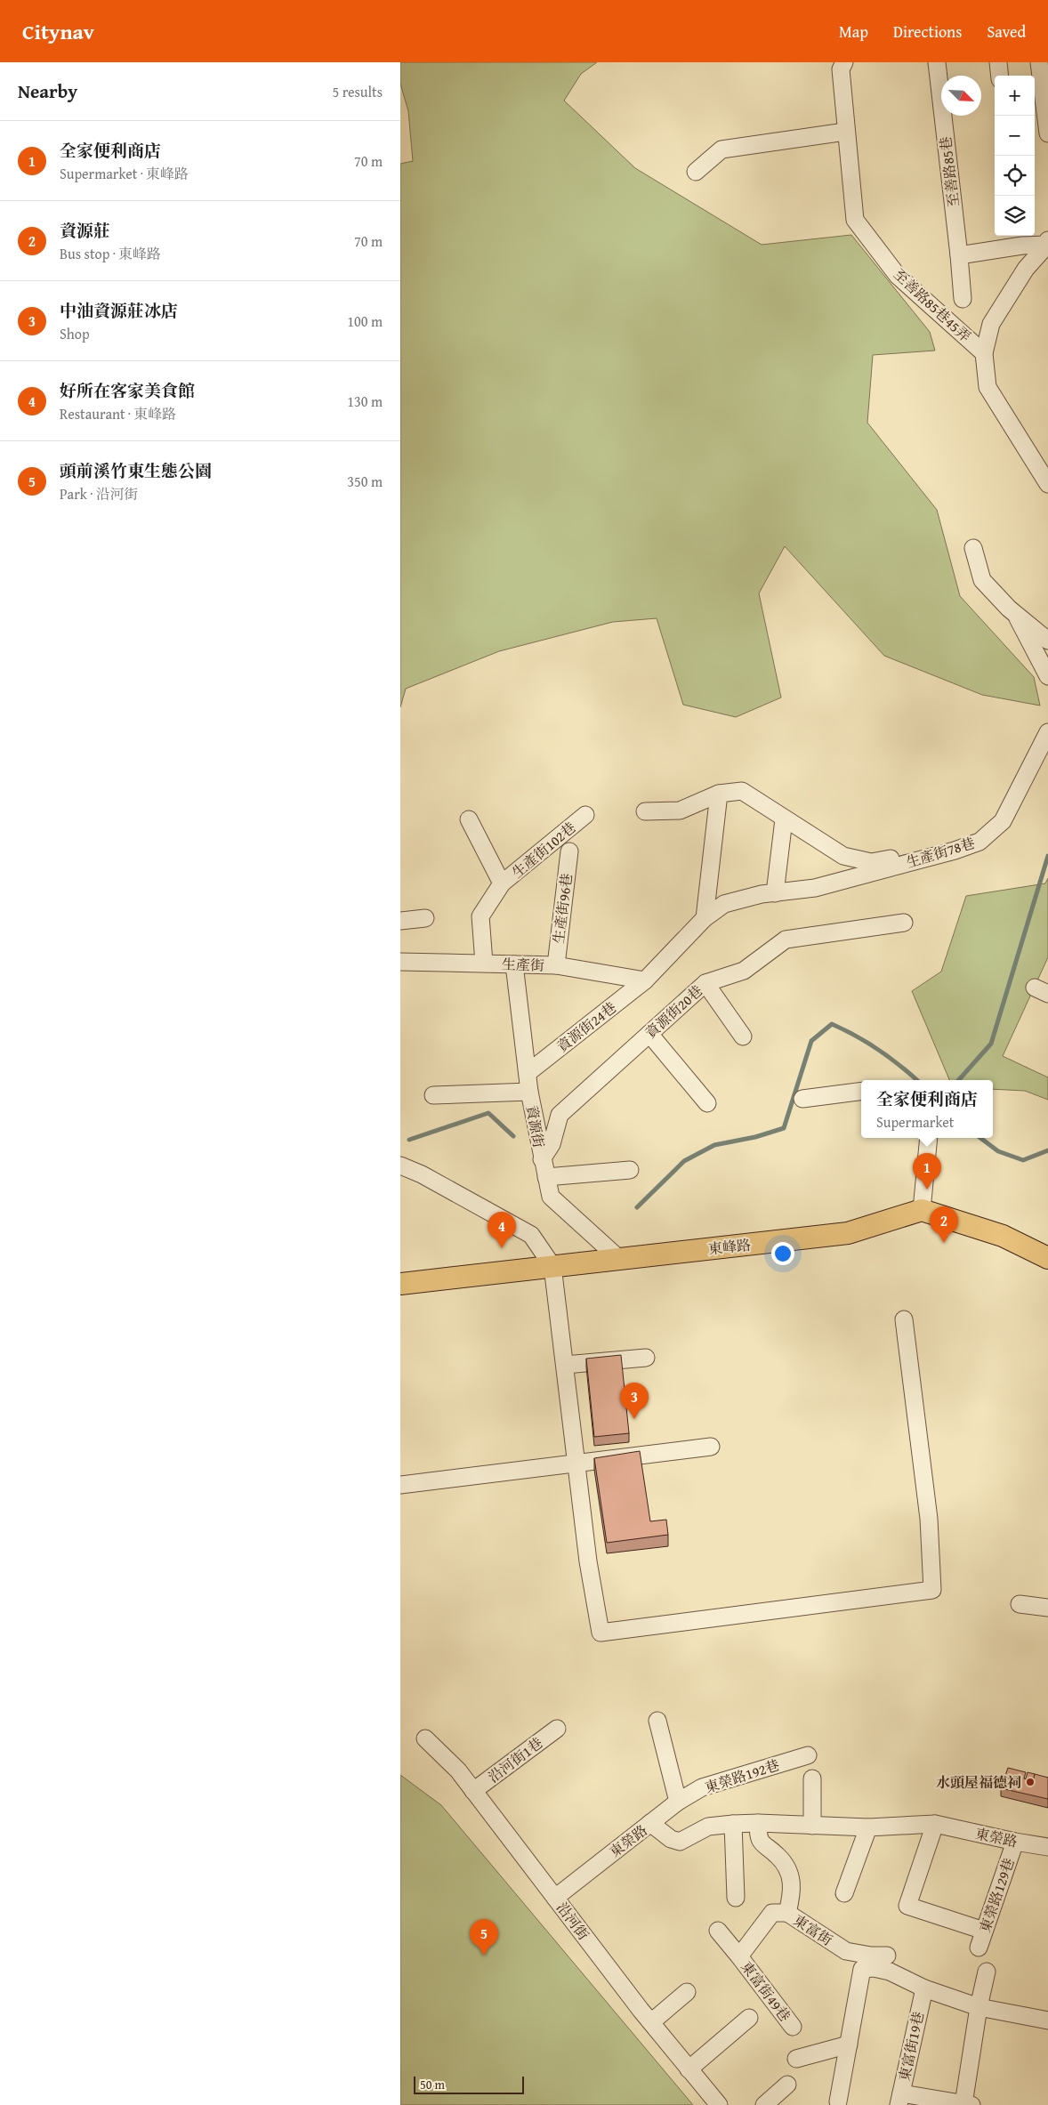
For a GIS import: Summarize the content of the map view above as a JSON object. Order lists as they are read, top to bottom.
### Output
{
  "streets": {
    "main road": ["東峰路"],
    "street": [
      "至善路85巷",
      "至善路85巷45弄",
      "生產街102巷",
      "生產街78巷",
      "生產街96巷",
      "生產街",
      "資源街20巷",
      "資源街24巷",
      "資源街",
      "沿河街1巷",
      "東榮路192巷",
      "東榮路",
      "東榮路129巷",
      "沿河街",
      "東富街",
      "東富街49巷",
      "東富街19巷"
    ]
  },
  "crossings": [
    ["生產街102巷", "生產街"],
    ["生產街78巷", "生產街"],
    ["生產街78巷", "資源街24巷"],
    ["生產街96巷", "生產街"],
    ["生產街", "資源街24巷"],
    ["生產街", "資源街"],
    ["資源街20巷", "資源街"],
    ["資源街24巷", "資源街"],
    ["資源街", "東峰路"],
    ["沿河街1巷", "沿河街"],
    ["東榮路192巷", "東榮路"],
    ["東榮路", "東榮路129巷"],
    ["東榮路", "沿河街"],
    ["東榮路", "東富街"],
    ["東富街", "東富街49巷"]
  ],
  "places": ["水頭屋福德祠"],
  "scale_bar": "50 m",
  "north": "bottom right",
  "page": {
    "header": "Citynav",
    "nav": ["Map", "Directions", "Saved"],
    "heading": ["Nearby", "5 results"],
    "map_buttons": ["+", "−"],
    "list": [
      {
        "mark": "1",
        "name": "全家便利商店",
        "note": "Supermarket · 東峰路",
        "value": "70 m"
      },
      {
        "mark": "2",
        "name": "資源莊",
        "note": "Bus stop · 東峰路",
        "value": "70 m"
      },
      {
        "mark": "3",
        "name": "中油資源莊冰店",
        "note": "Shop",
        "value": "100 m"
      },
      {
        "mark": "4",
        "name": "好所在客家美食館",
        "note": "Restaurant · 東峰路",
        "value": "130 m"
      },
      {
        "mark": "5",
        "name": "頭前溪竹東生態公園",
        "note": "Park · 沿河街",
        "value": "350 m"
      }
    ],
    "popup": ["全家便利商店", "Supermarket"],
    "pins": [
      "1",
      "2",
      "4",
      "3",
      "5"
    ],
    "scale": "50 m"
  }
}
